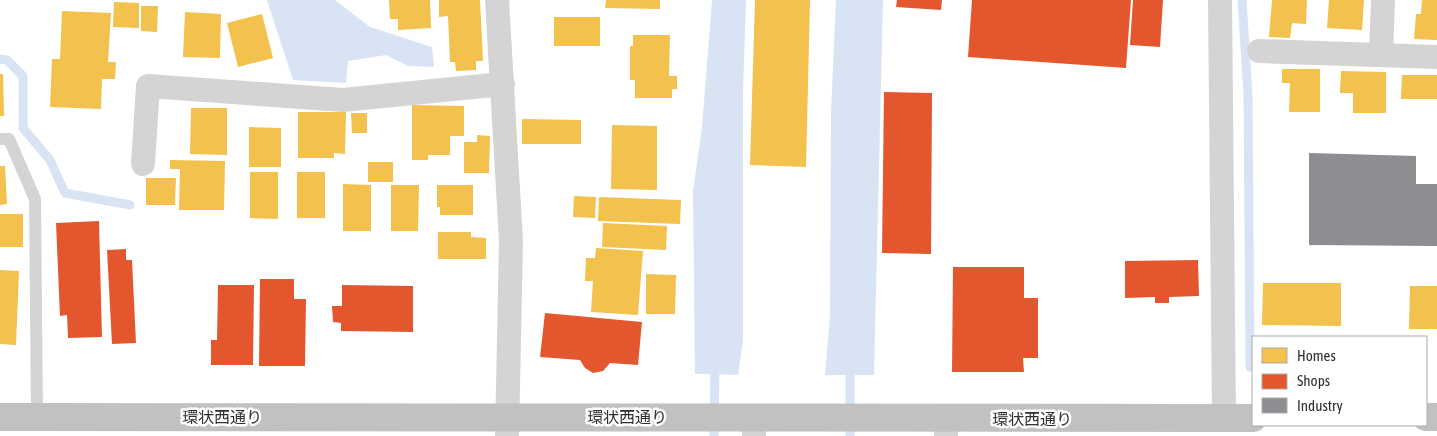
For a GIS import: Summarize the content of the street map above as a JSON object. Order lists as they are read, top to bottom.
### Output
{
  "streets": {
    "highway": ["環状西通り"]
  },
  "legend": ["Homes", "Shops", "Industry"]
}
